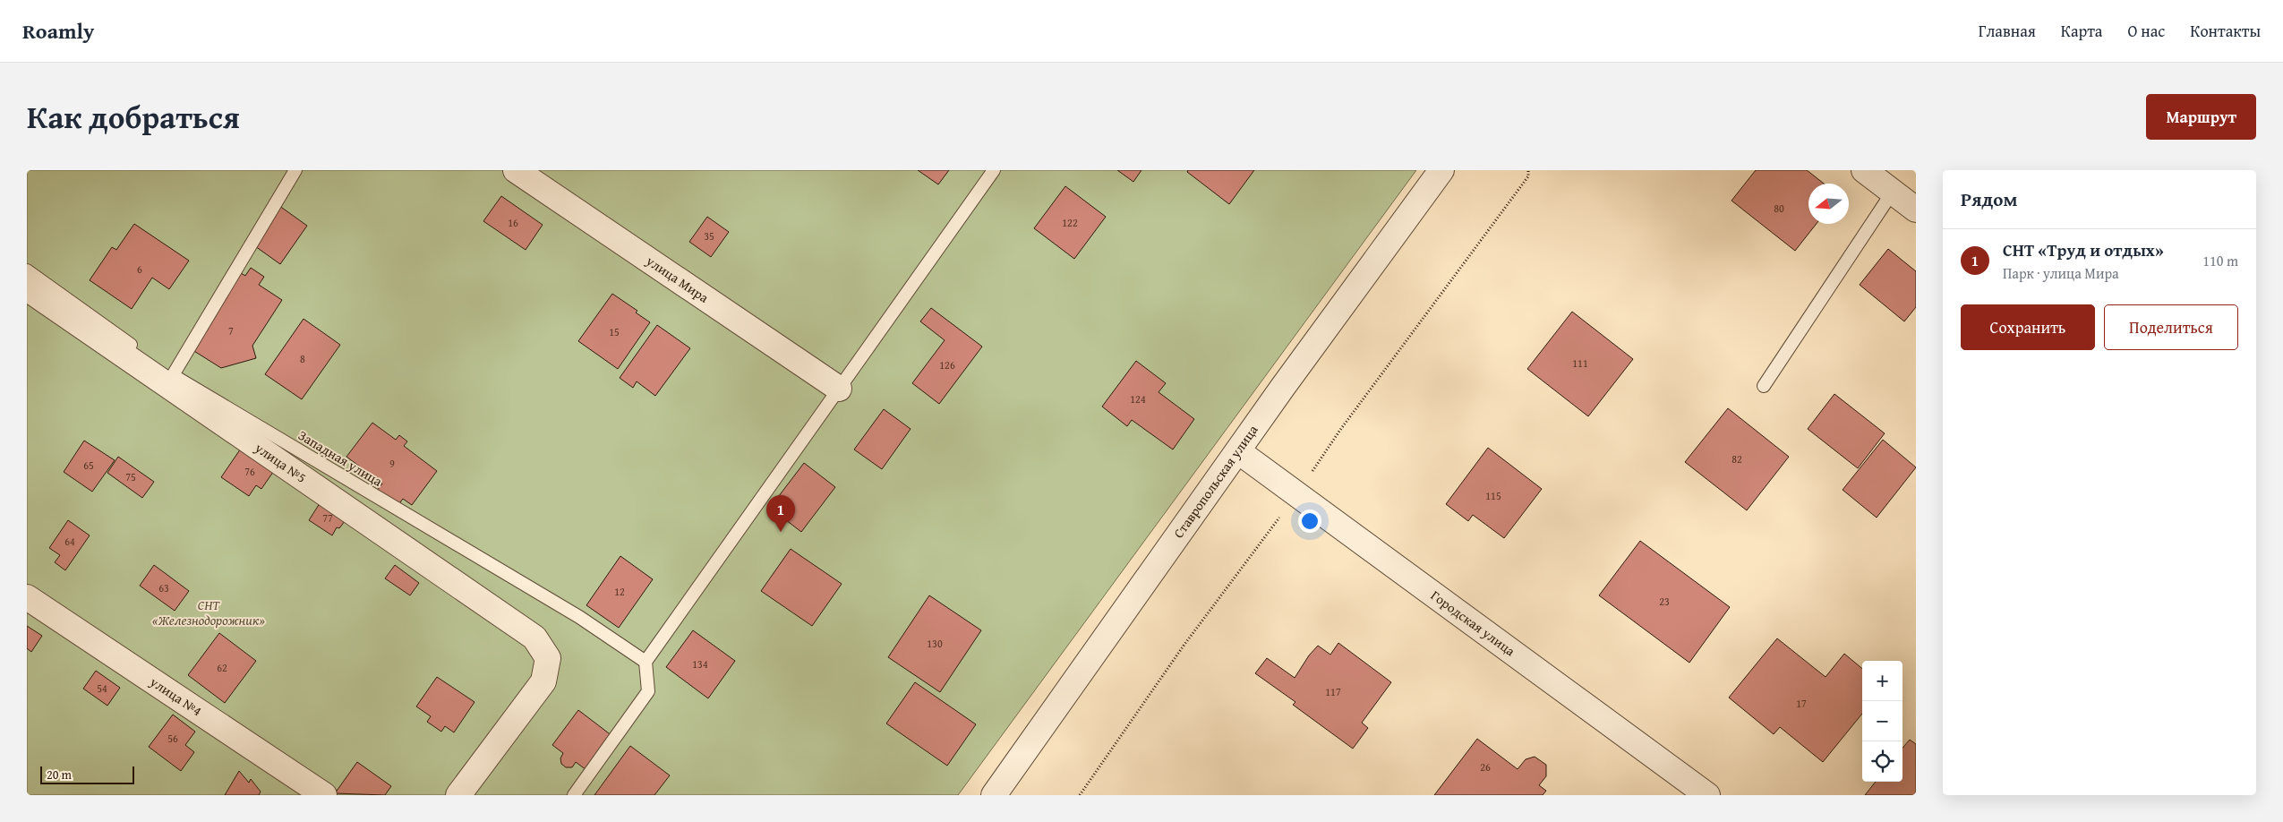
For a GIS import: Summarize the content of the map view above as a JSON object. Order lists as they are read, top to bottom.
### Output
{
  "streets": {
    "street": [
      "улица Мира",
      "улица №5",
      "Ставропольская улица",
      "Городская улица",
      "улица №4"
    ],
    "lane": ["Западная улица"]
  },
  "crossings": [
    ["Ставропольская улица", "Городская улица"]
  ],
  "parks": ["СНТ «Железнодорожник»"],
  "house_numbers": [
    "80",
    "16",
    "122",
    "35",
    "6",
    "7",
    "15",
    "8",
    "111",
    "126",
    "124",
    "82",
    "9",
    "65",
    "76",
    "75",
    "115",
    "77",
    "64",
    "63",
    "12",
    "23",
    "130",
    "134",
    "62",
    "54",
    "117",
    "17",
    "56",
    "26"
  ],
  "scale_bar": "20 m",
  "north": "left",
  "page": {
    "header": "Roamly",
    "nav": [
      "Главная",
      "Карта",
      "О нас",
      "Контакты"
    ],
    "title": "Как добраться",
    "buttons": [
      "Маршрут",
      ["Сохранить", "Поделиться"]
    ],
    "heading": "Рядом",
    "list": [
      {
        "mark": "1",
        "name": "СНТ «Труд и отдых»",
        "note": "Парк · улица Мира",
        "value": "110 m"
      }
    ],
    "pins": "1",
    "map_buttons": ["+", "−"],
    "scale": "20 m"
  }
}
